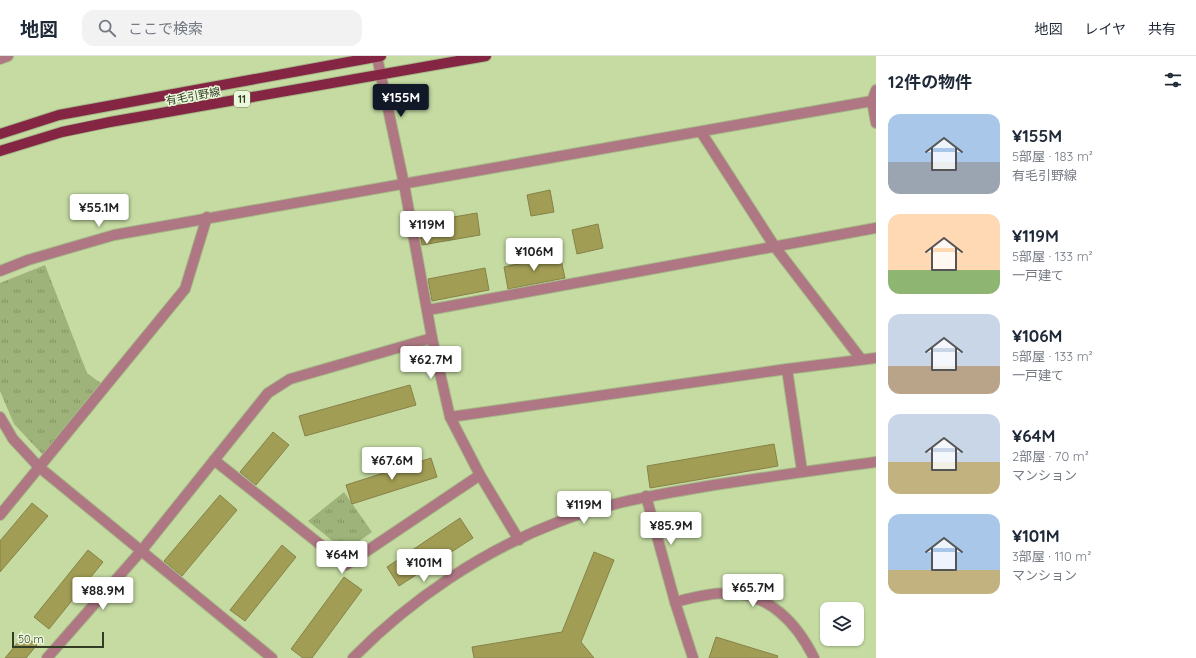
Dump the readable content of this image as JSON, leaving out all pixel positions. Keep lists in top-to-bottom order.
{
  "streets": {
    "main road": ["有毛引野線", "11"]
  },
  "scale_bar": "50 m",
  "page": {
    "header": "地図",
    "search": "ここで検索",
    "nav": ["地図", "レイヤ", "共有"],
    "heading": "12件の物件",
    "price": [
      "¥155M",
      "¥55.1M",
      "¥119M",
      "¥106M",
      "¥62.7M",
      "¥67.6M",
      "¥119M",
      "¥85.9M",
      "¥64M",
      "¥101M",
      "¥65.7M",
      "¥88.9M"
    ],
    "list": [
      {
        "name": "¥155M",
        "note": "5部屋 · 183 m² · 有毛引野線"
      },
      {
        "name": "¥119M",
        "note": "5部屋 · 133 m² · 一戸建て"
      },
      {
        "name": "¥106M",
        "note": "5部屋 · 133 m² · 一戸建て"
      },
      {
        "name": "¥64M",
        "note": "2部屋 · 70 m² · マンション"
      },
      {
        "name": "¥101M",
        "note": "3部屋 · 110 m² · マンション"
      }
    ],
    "scale": "50 m"
  }
}
